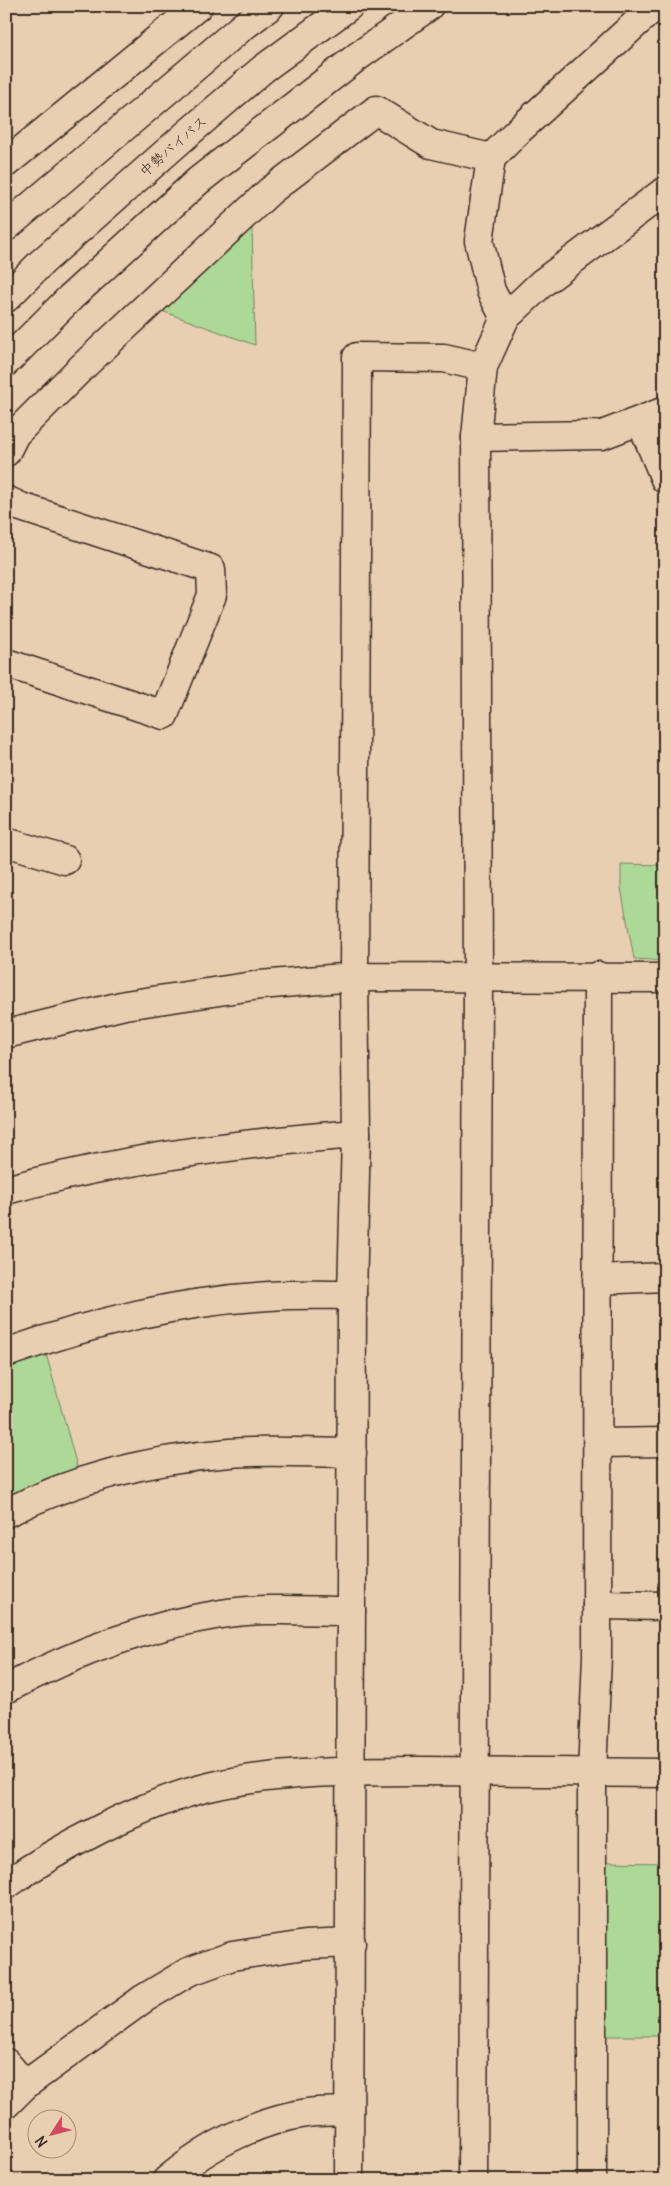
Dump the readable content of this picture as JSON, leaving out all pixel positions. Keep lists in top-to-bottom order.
{
  "streets": {
    "main road": ["中勢バイパス"]
  },
  "north": "bottom left"
}
